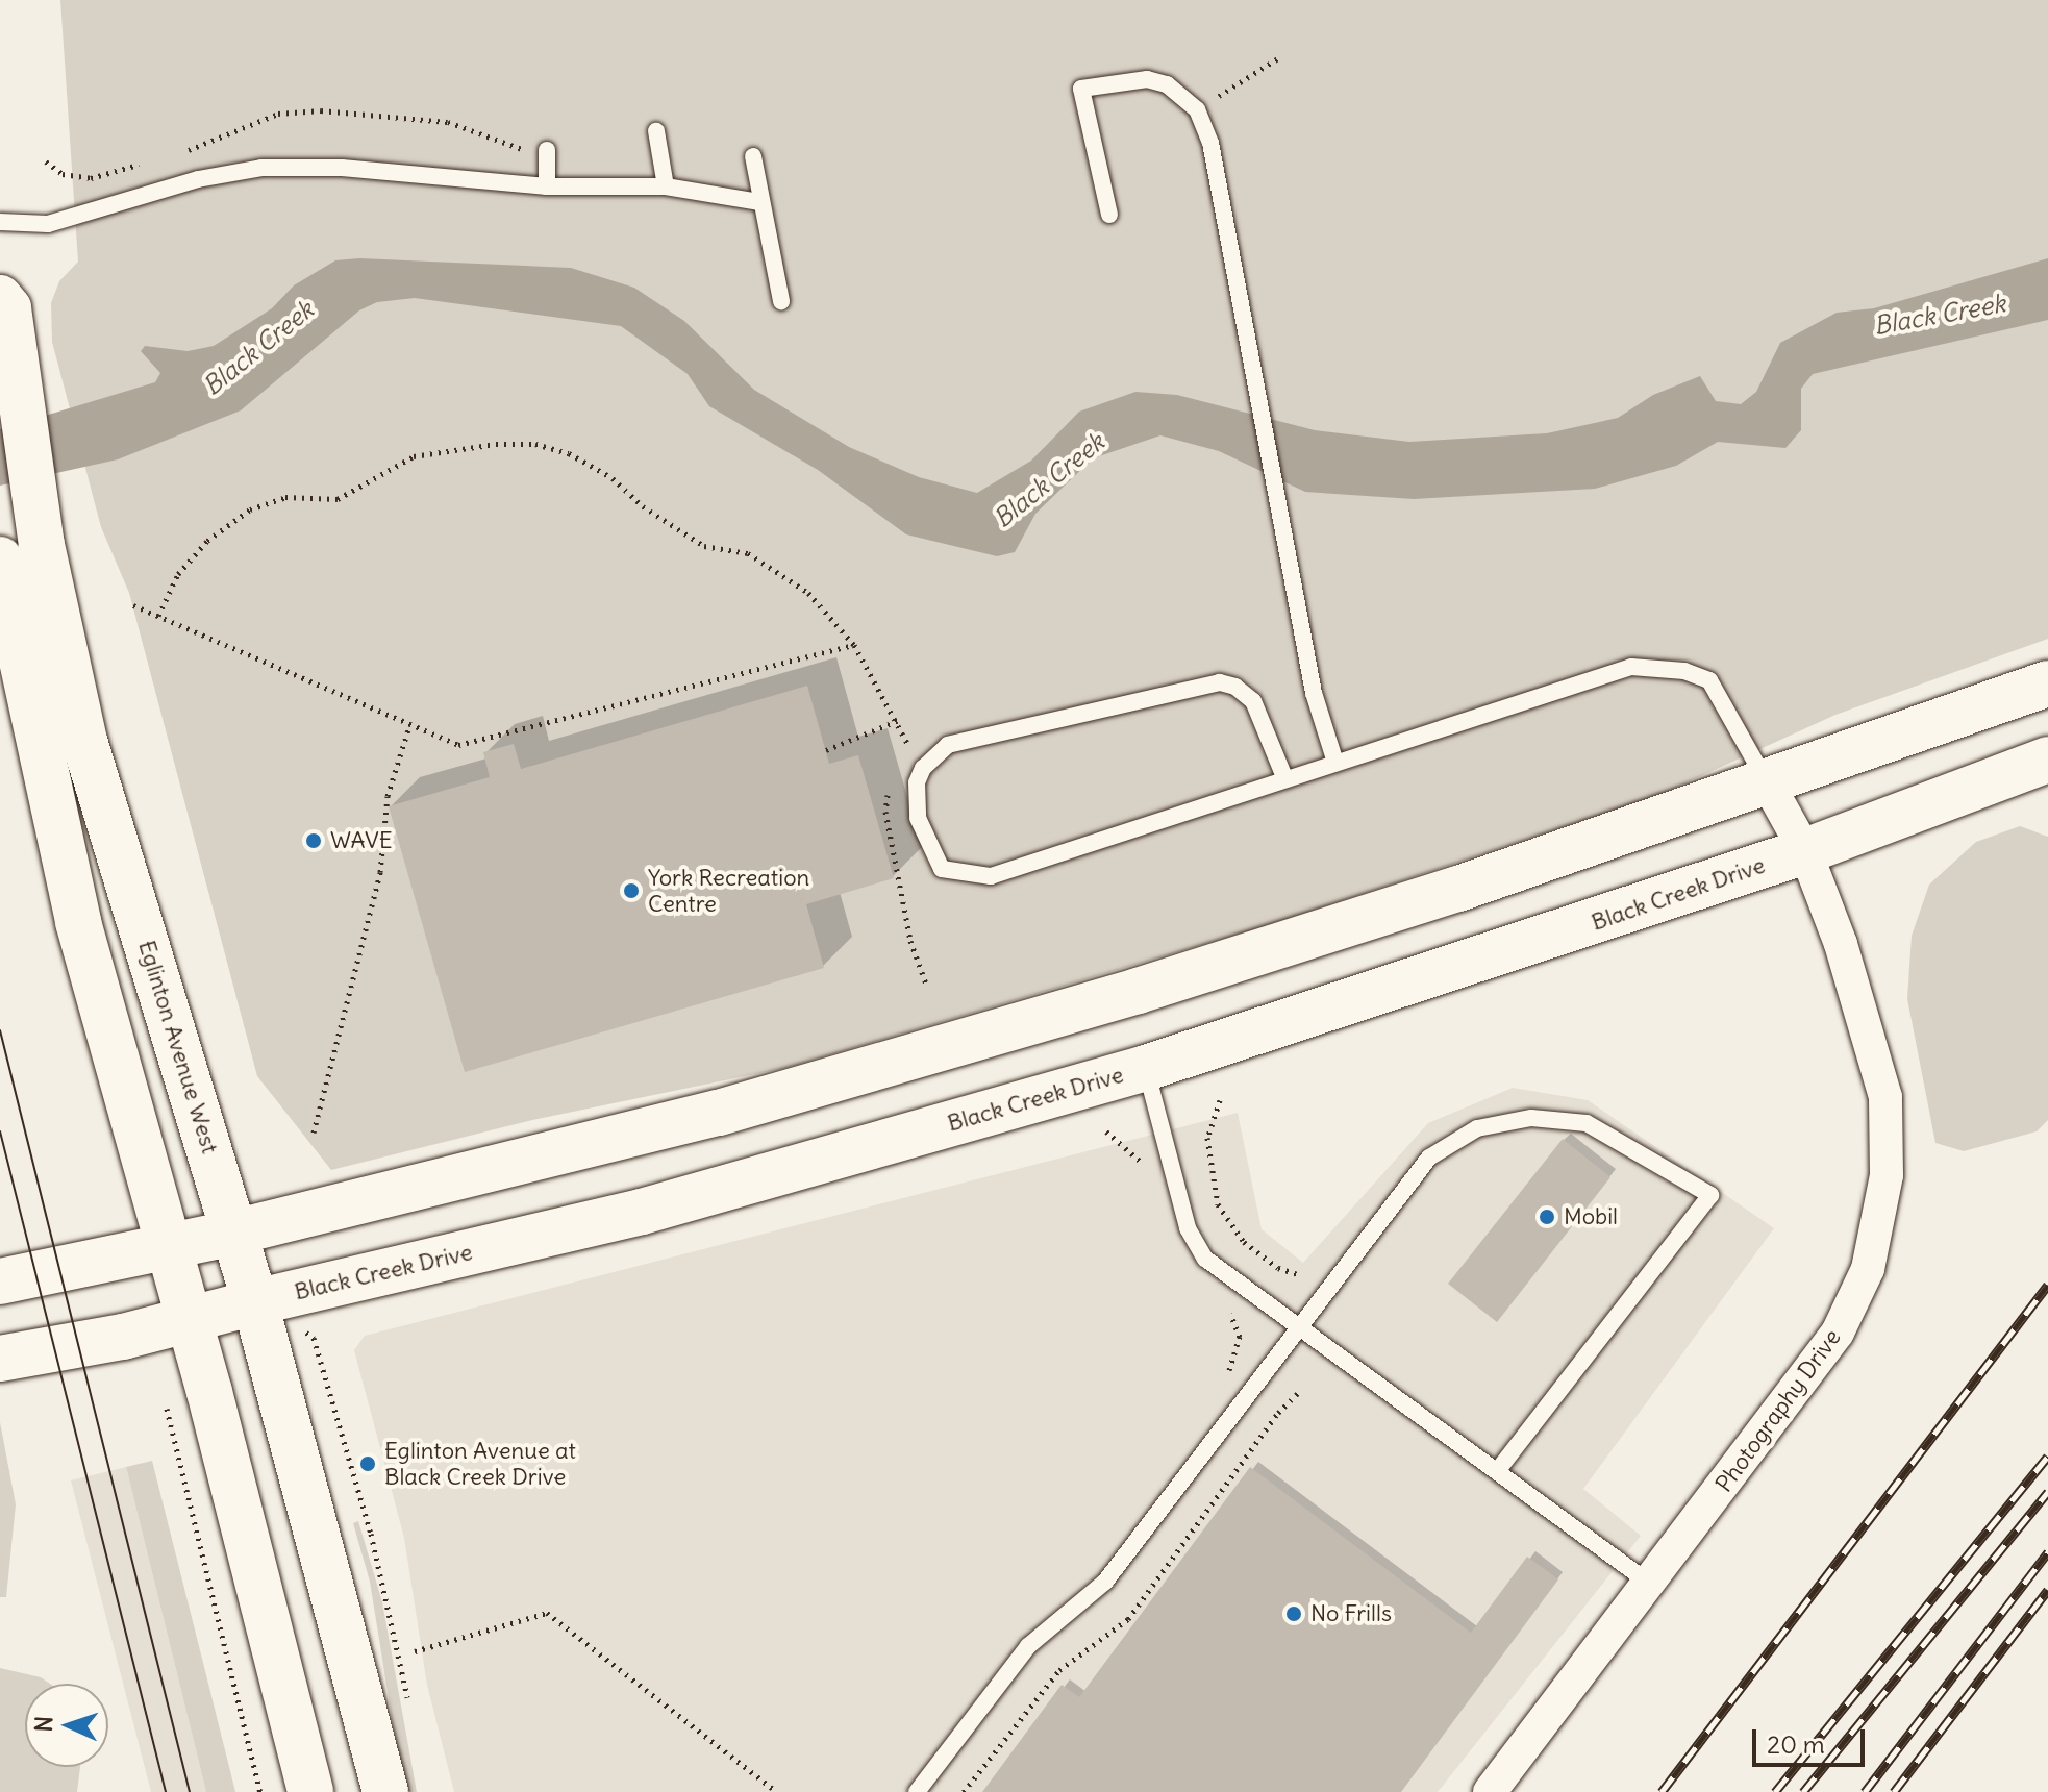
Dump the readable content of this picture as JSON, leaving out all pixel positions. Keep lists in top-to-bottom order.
{
  "streets": {
    "main road": ["Black Creek Drive", "Eglinton Avenue West"],
    "street": ["Photography Drive"]
  },
  "crossings": [
    ["Black Creek Drive", "Eglinton Avenue West"],
    ["Black Creek Drive", "Photography Drive"]
  ],
  "water": ["Black Creek"],
  "places": [
    "WAVE",
    "York Recreation Centre",
    "Mobil",
    "Eglinton Avenue at Black Creek Drive",
    "No Frills"
  ],
  "scale_bar": "20 m",
  "north": "left"
}
